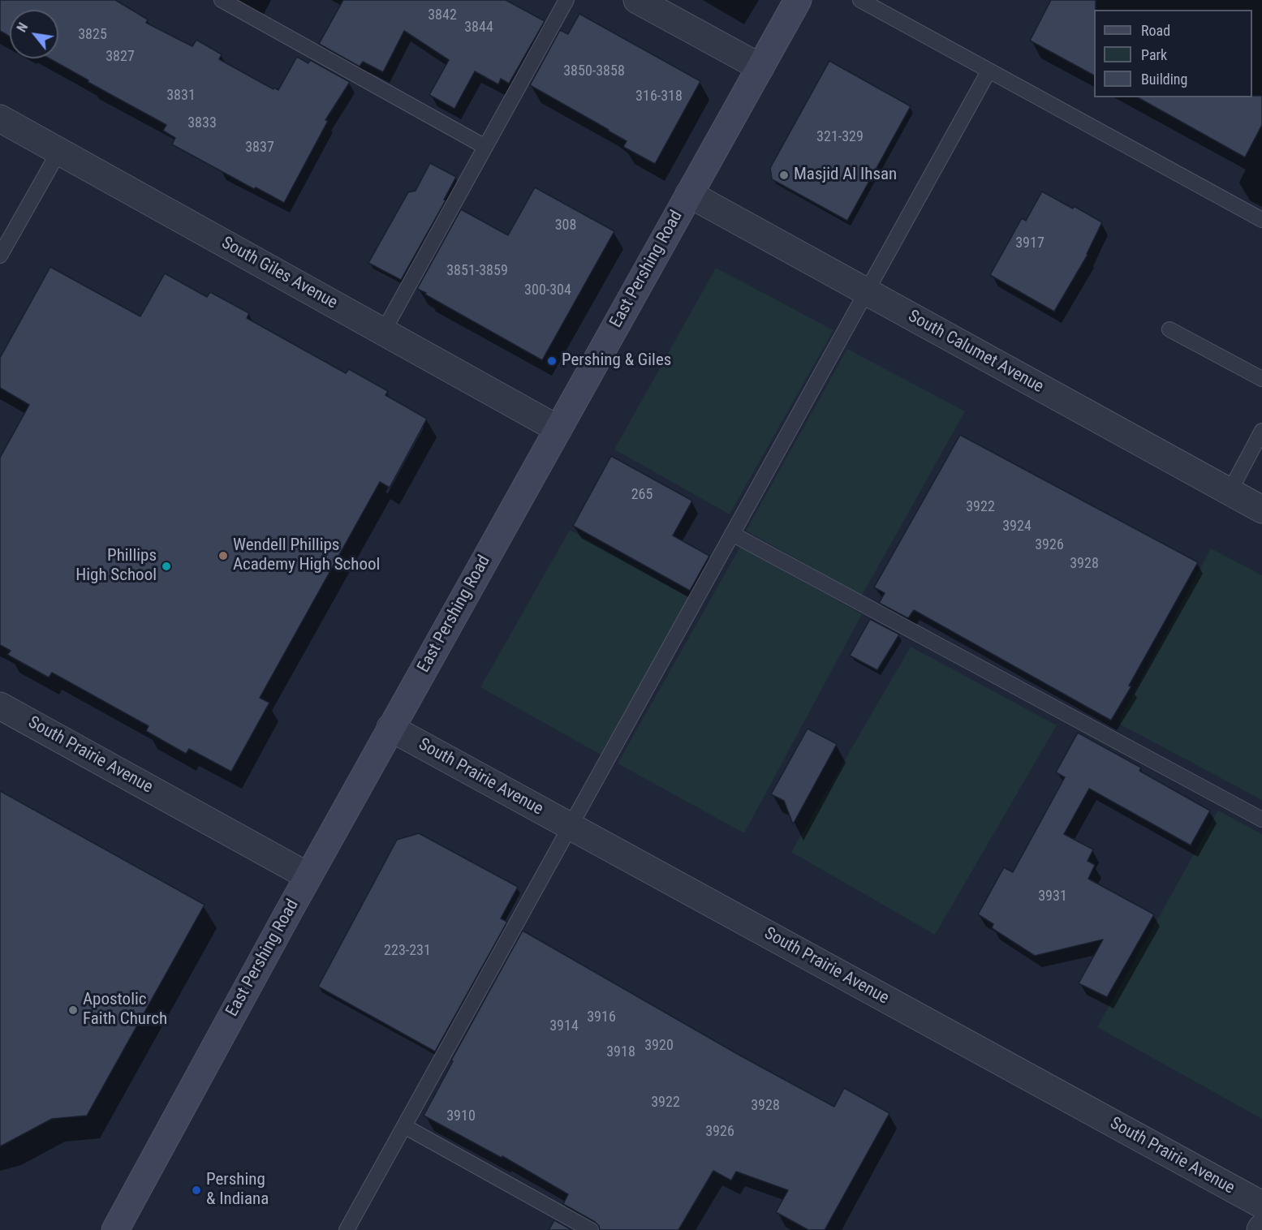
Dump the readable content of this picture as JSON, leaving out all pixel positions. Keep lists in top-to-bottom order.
{
  "streets": {
    "main road": ["East Pershing Road"],
    "street": ["South Giles Avenue", "South Calumet Avenue", "South Prairie Avenue"]
  },
  "crossings": [
    ["East Pershing Road", "South Giles Avenue"],
    ["East Pershing Road", "South Calumet Avenue"],
    ["East Pershing Road", "South Prairie Avenue"]
  ],
  "places": [
    "Masjid Al Ihsan",
    "Pershing & Giles",
    "Wendell Phillips Academy High School",
    "Phillips High School",
    "Apostolic Faith Church",
    "Pershing & Indiana"
  ],
  "house_numbers": [
    "3842",
    "3844",
    "3825",
    "3827",
    "3850-3858",
    "3831",
    "316-318",
    "3833",
    "321-329",
    "3837",
    "308",
    "3917",
    "3851-3859",
    "300-304",
    "265",
    "3922",
    "3924",
    "3926",
    "3928",
    "3931",
    "223-231",
    "3916",
    "3914",
    "3920",
    "3918",
    "3922",
    "3928",
    "3910",
    "3926"
  ],
  "legend": ["Road", "Park", "Building"],
  "north": "top left"
}
